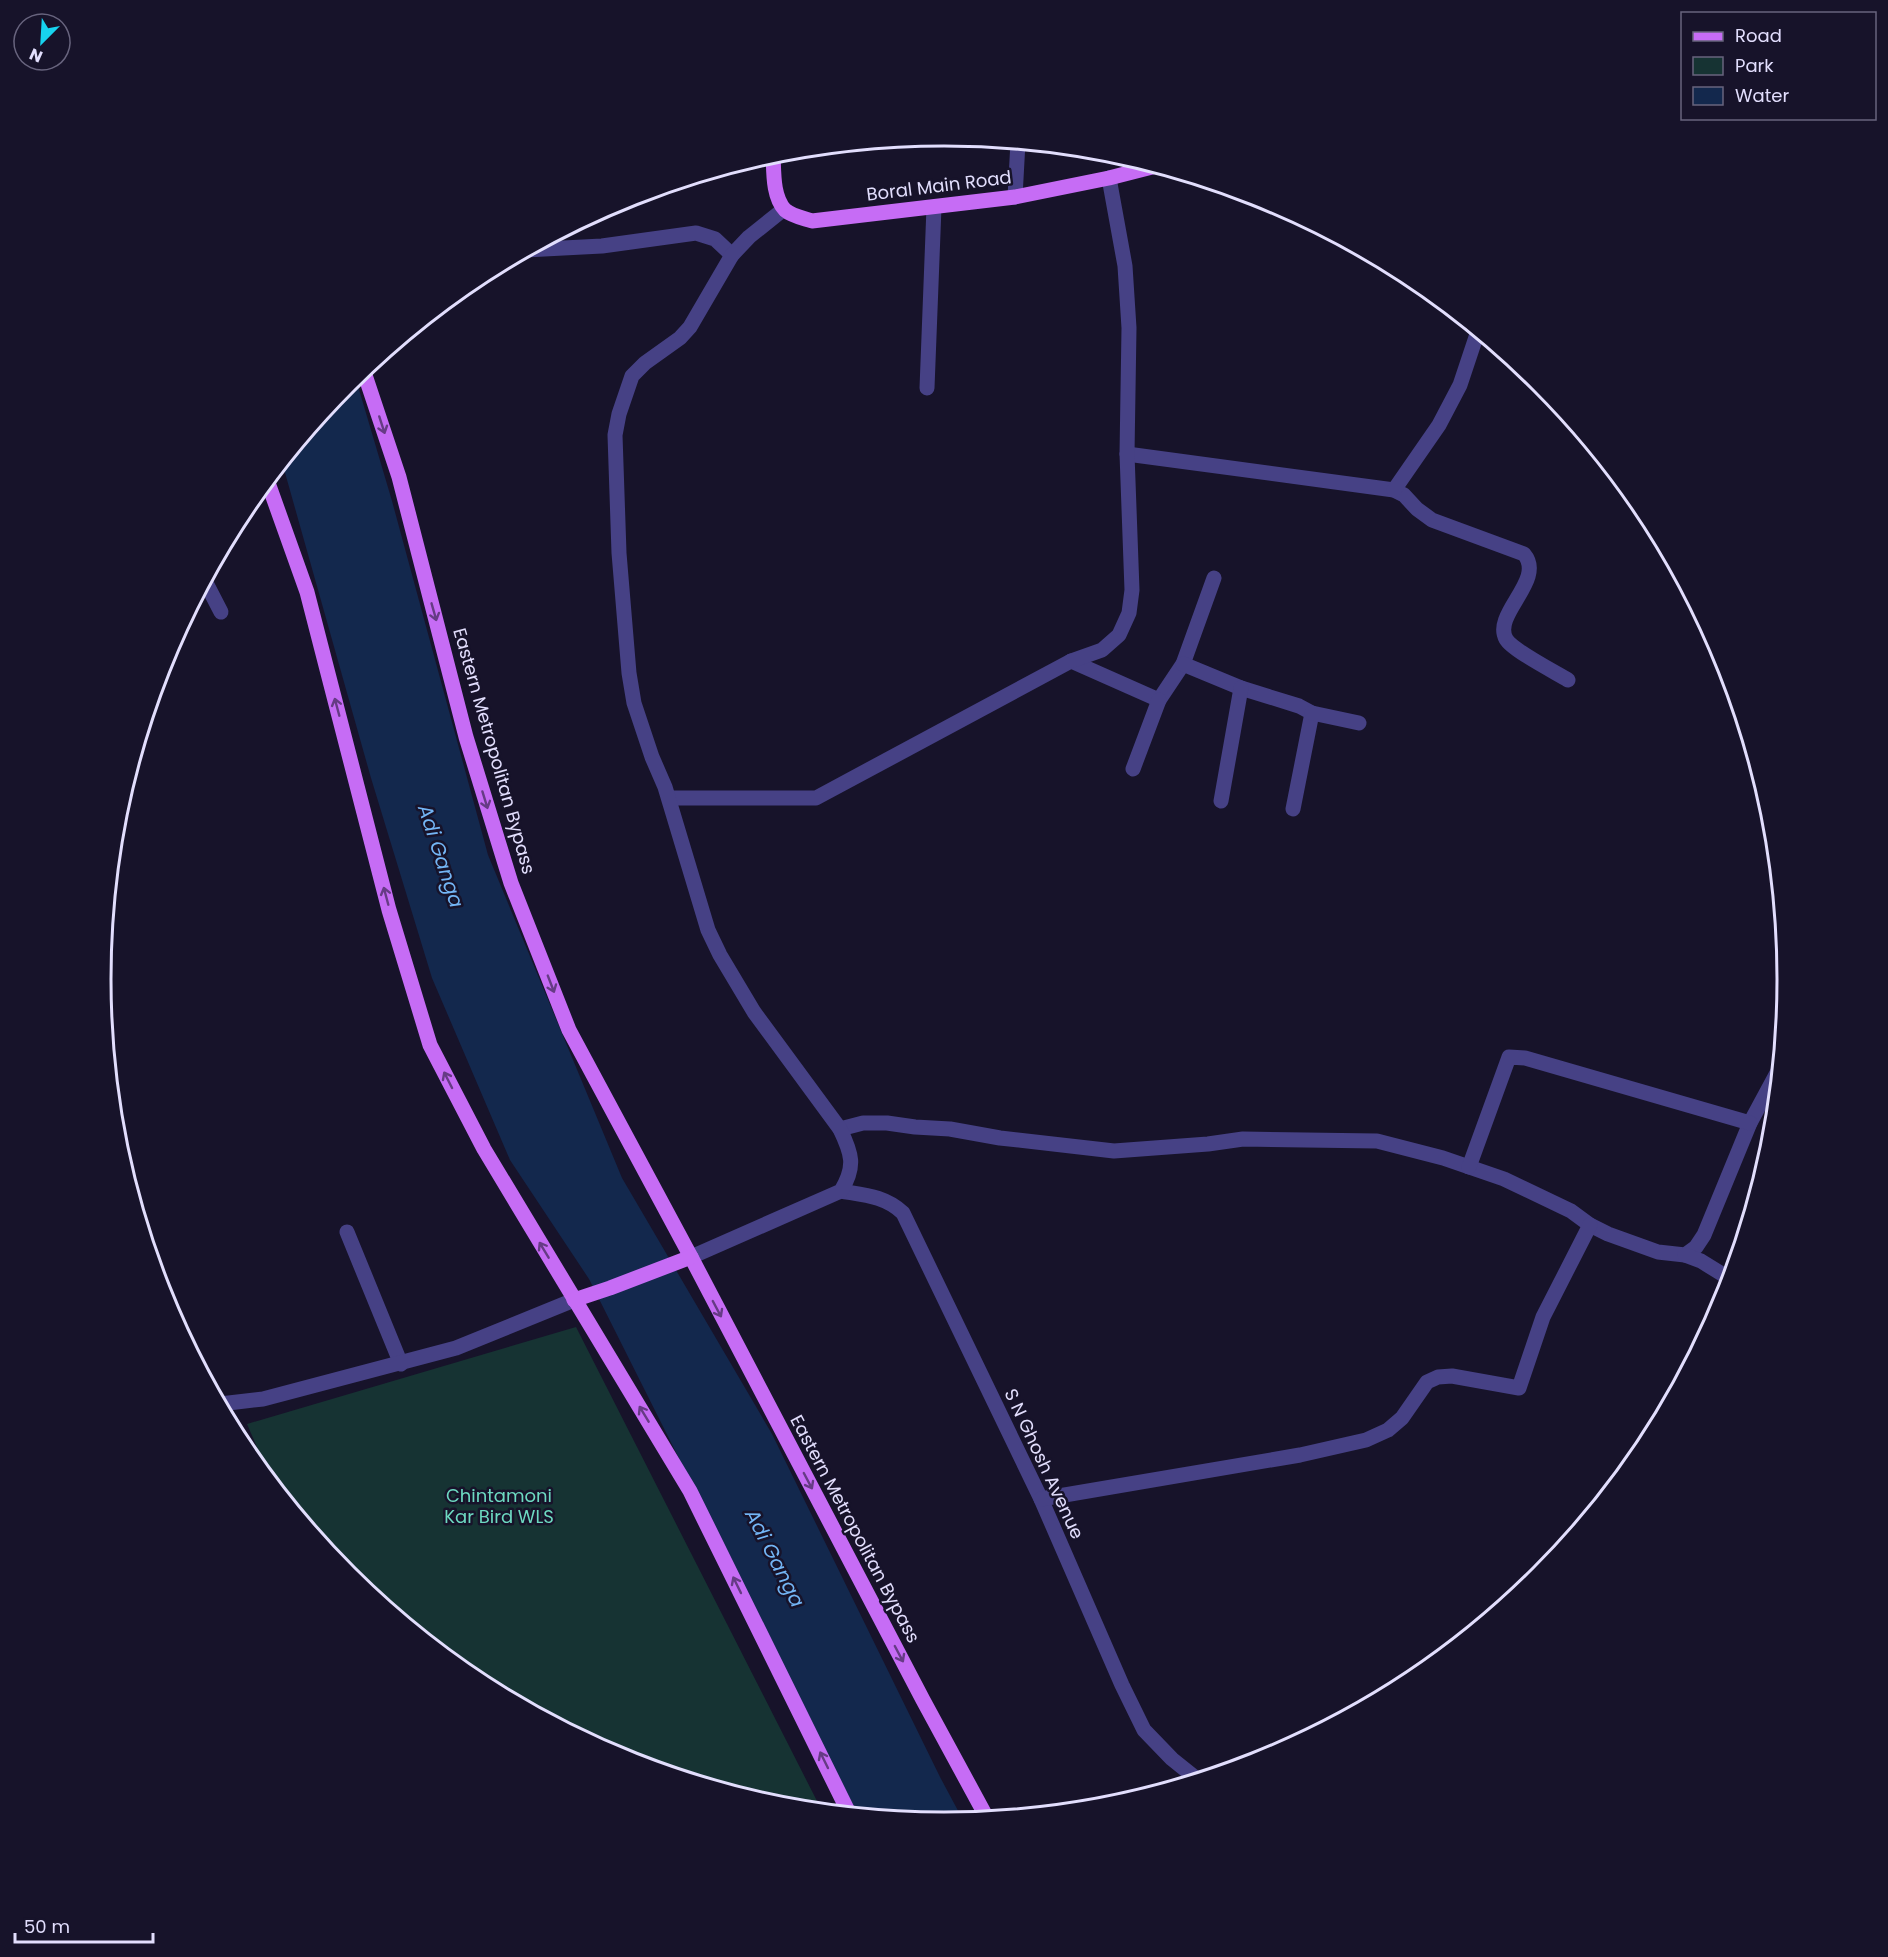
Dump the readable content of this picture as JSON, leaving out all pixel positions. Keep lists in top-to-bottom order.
{
  "streets": {
    "main road": ["Boral Main Road", "Eastern Metropolitan Bypass"],
    "street": ["S N Ghosh Avenue"]
  },
  "water": ["Adi Ganga"],
  "parks": ["Chintamoni Kar Bird WLS"],
  "legend": ["Road", "Park", "Water"],
  "scale_bar": "50 m",
  "north": "bottom left"
}
